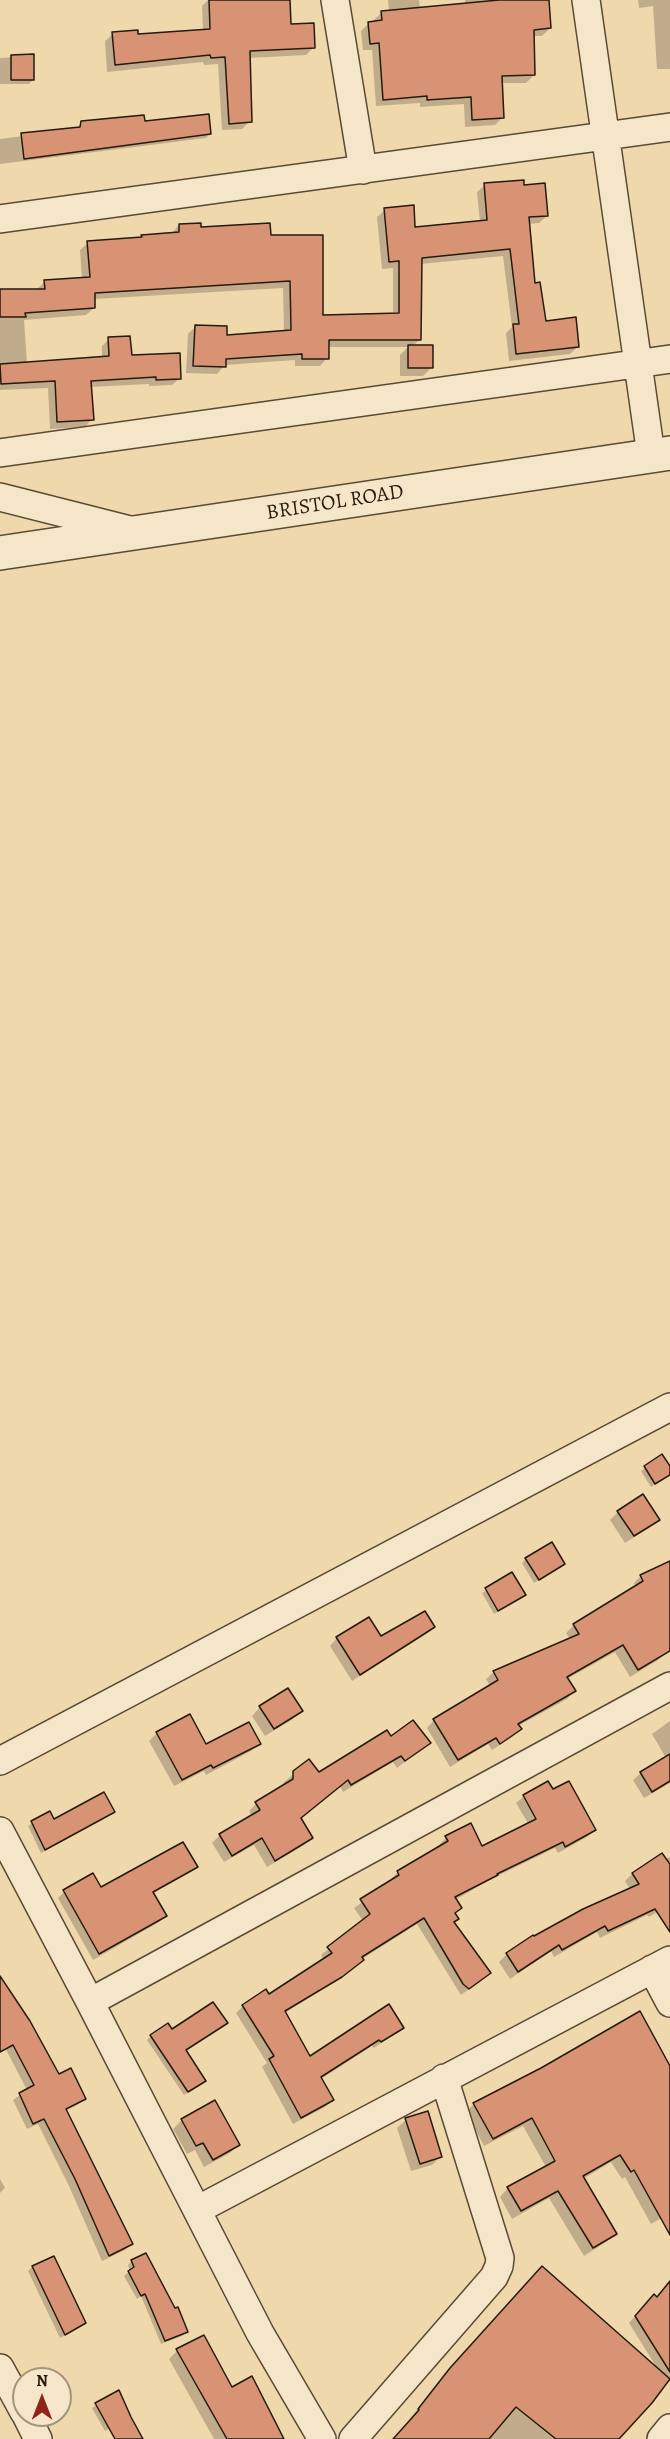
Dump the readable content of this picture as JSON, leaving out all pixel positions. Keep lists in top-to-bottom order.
{
  "streets": {
    "street": ["BRISTOL ROAD"]
  },
  "north": "top"
}
